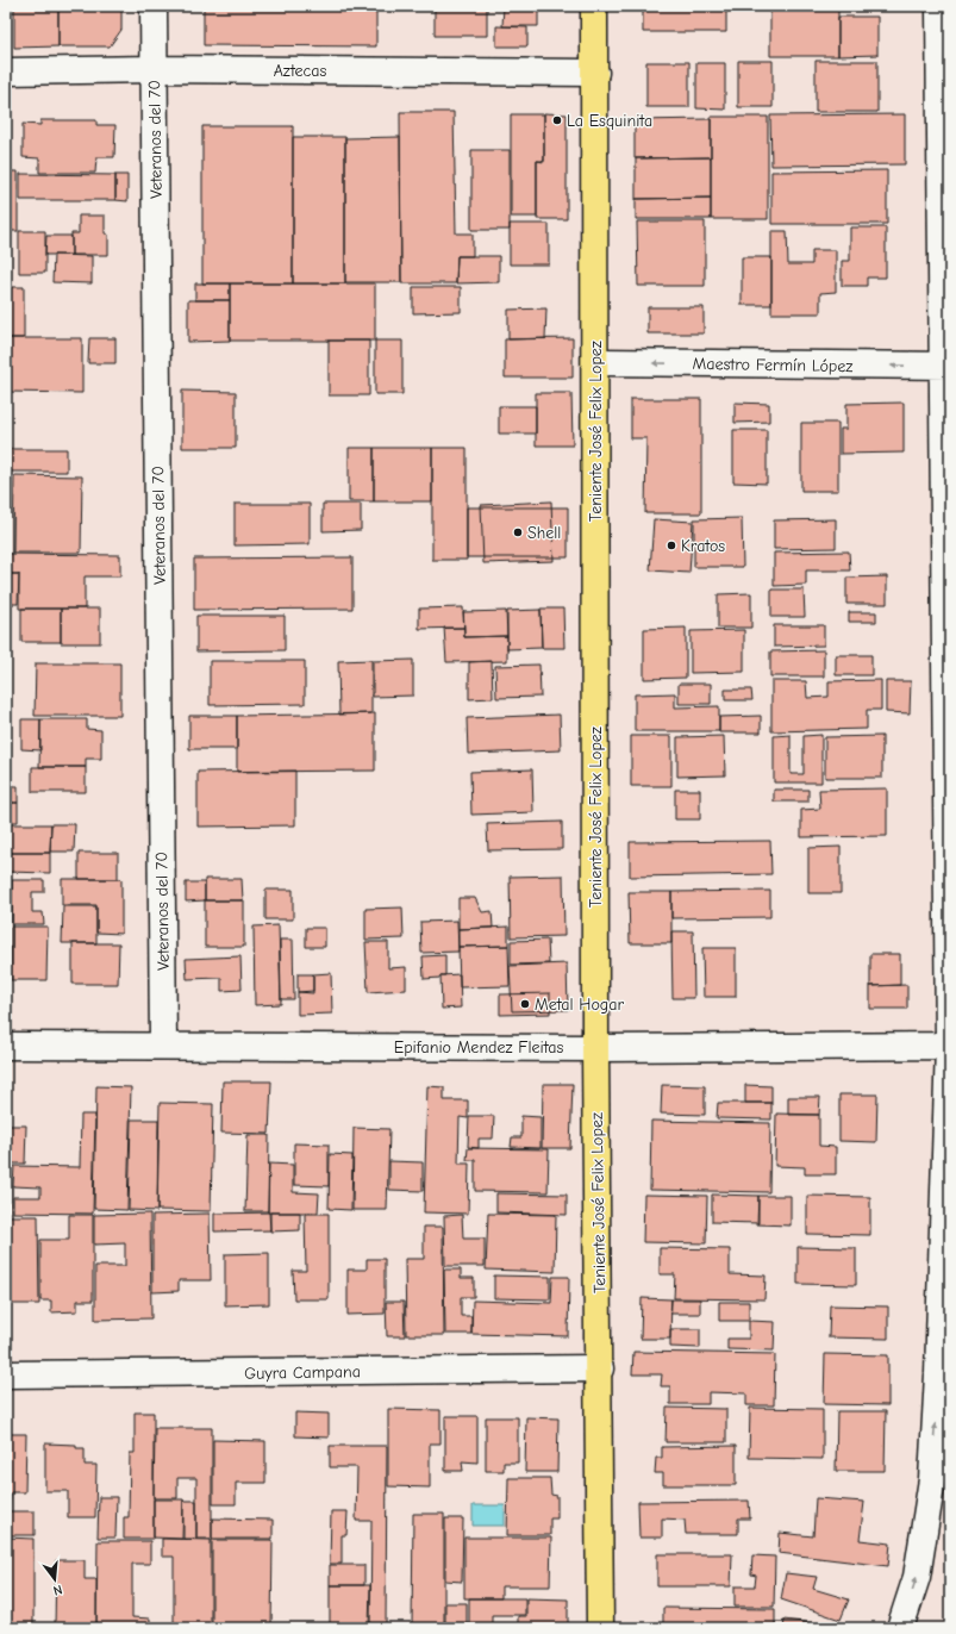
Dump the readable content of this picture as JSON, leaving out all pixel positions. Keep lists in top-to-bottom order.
{
  "streets": {
    "main road": ["Teniente José Felix Lopez"],
    "street": [
      "Aztecas",
      "Veteranos del 70",
      "Maestro Fermín López",
      "Epifanio Mendez Fleitas",
      "Guyra Campana"
    ]
  },
  "crossings": [
    ["Aztecas", "Veteranos del 70"],
    ["Aztecas", "Teniente José Felix Lopez"],
    ["Veteranos del 70", "Epifanio Mendez Fleitas"],
    ["Maestro Fermín López", "Teniente José Felix Lopez"],
    ["Teniente José Felix Lopez", "Epifanio Mendez Fleitas"],
    ["Teniente José Felix Lopez", "Guyra Campana"]
  ],
  "one_way": ["Maestro Fermín López"],
  "places": [
    "La Esquinita",
    "Shell",
    "Kratos",
    "Metal Hogar"
  ],
  "north": "bottom"
}
